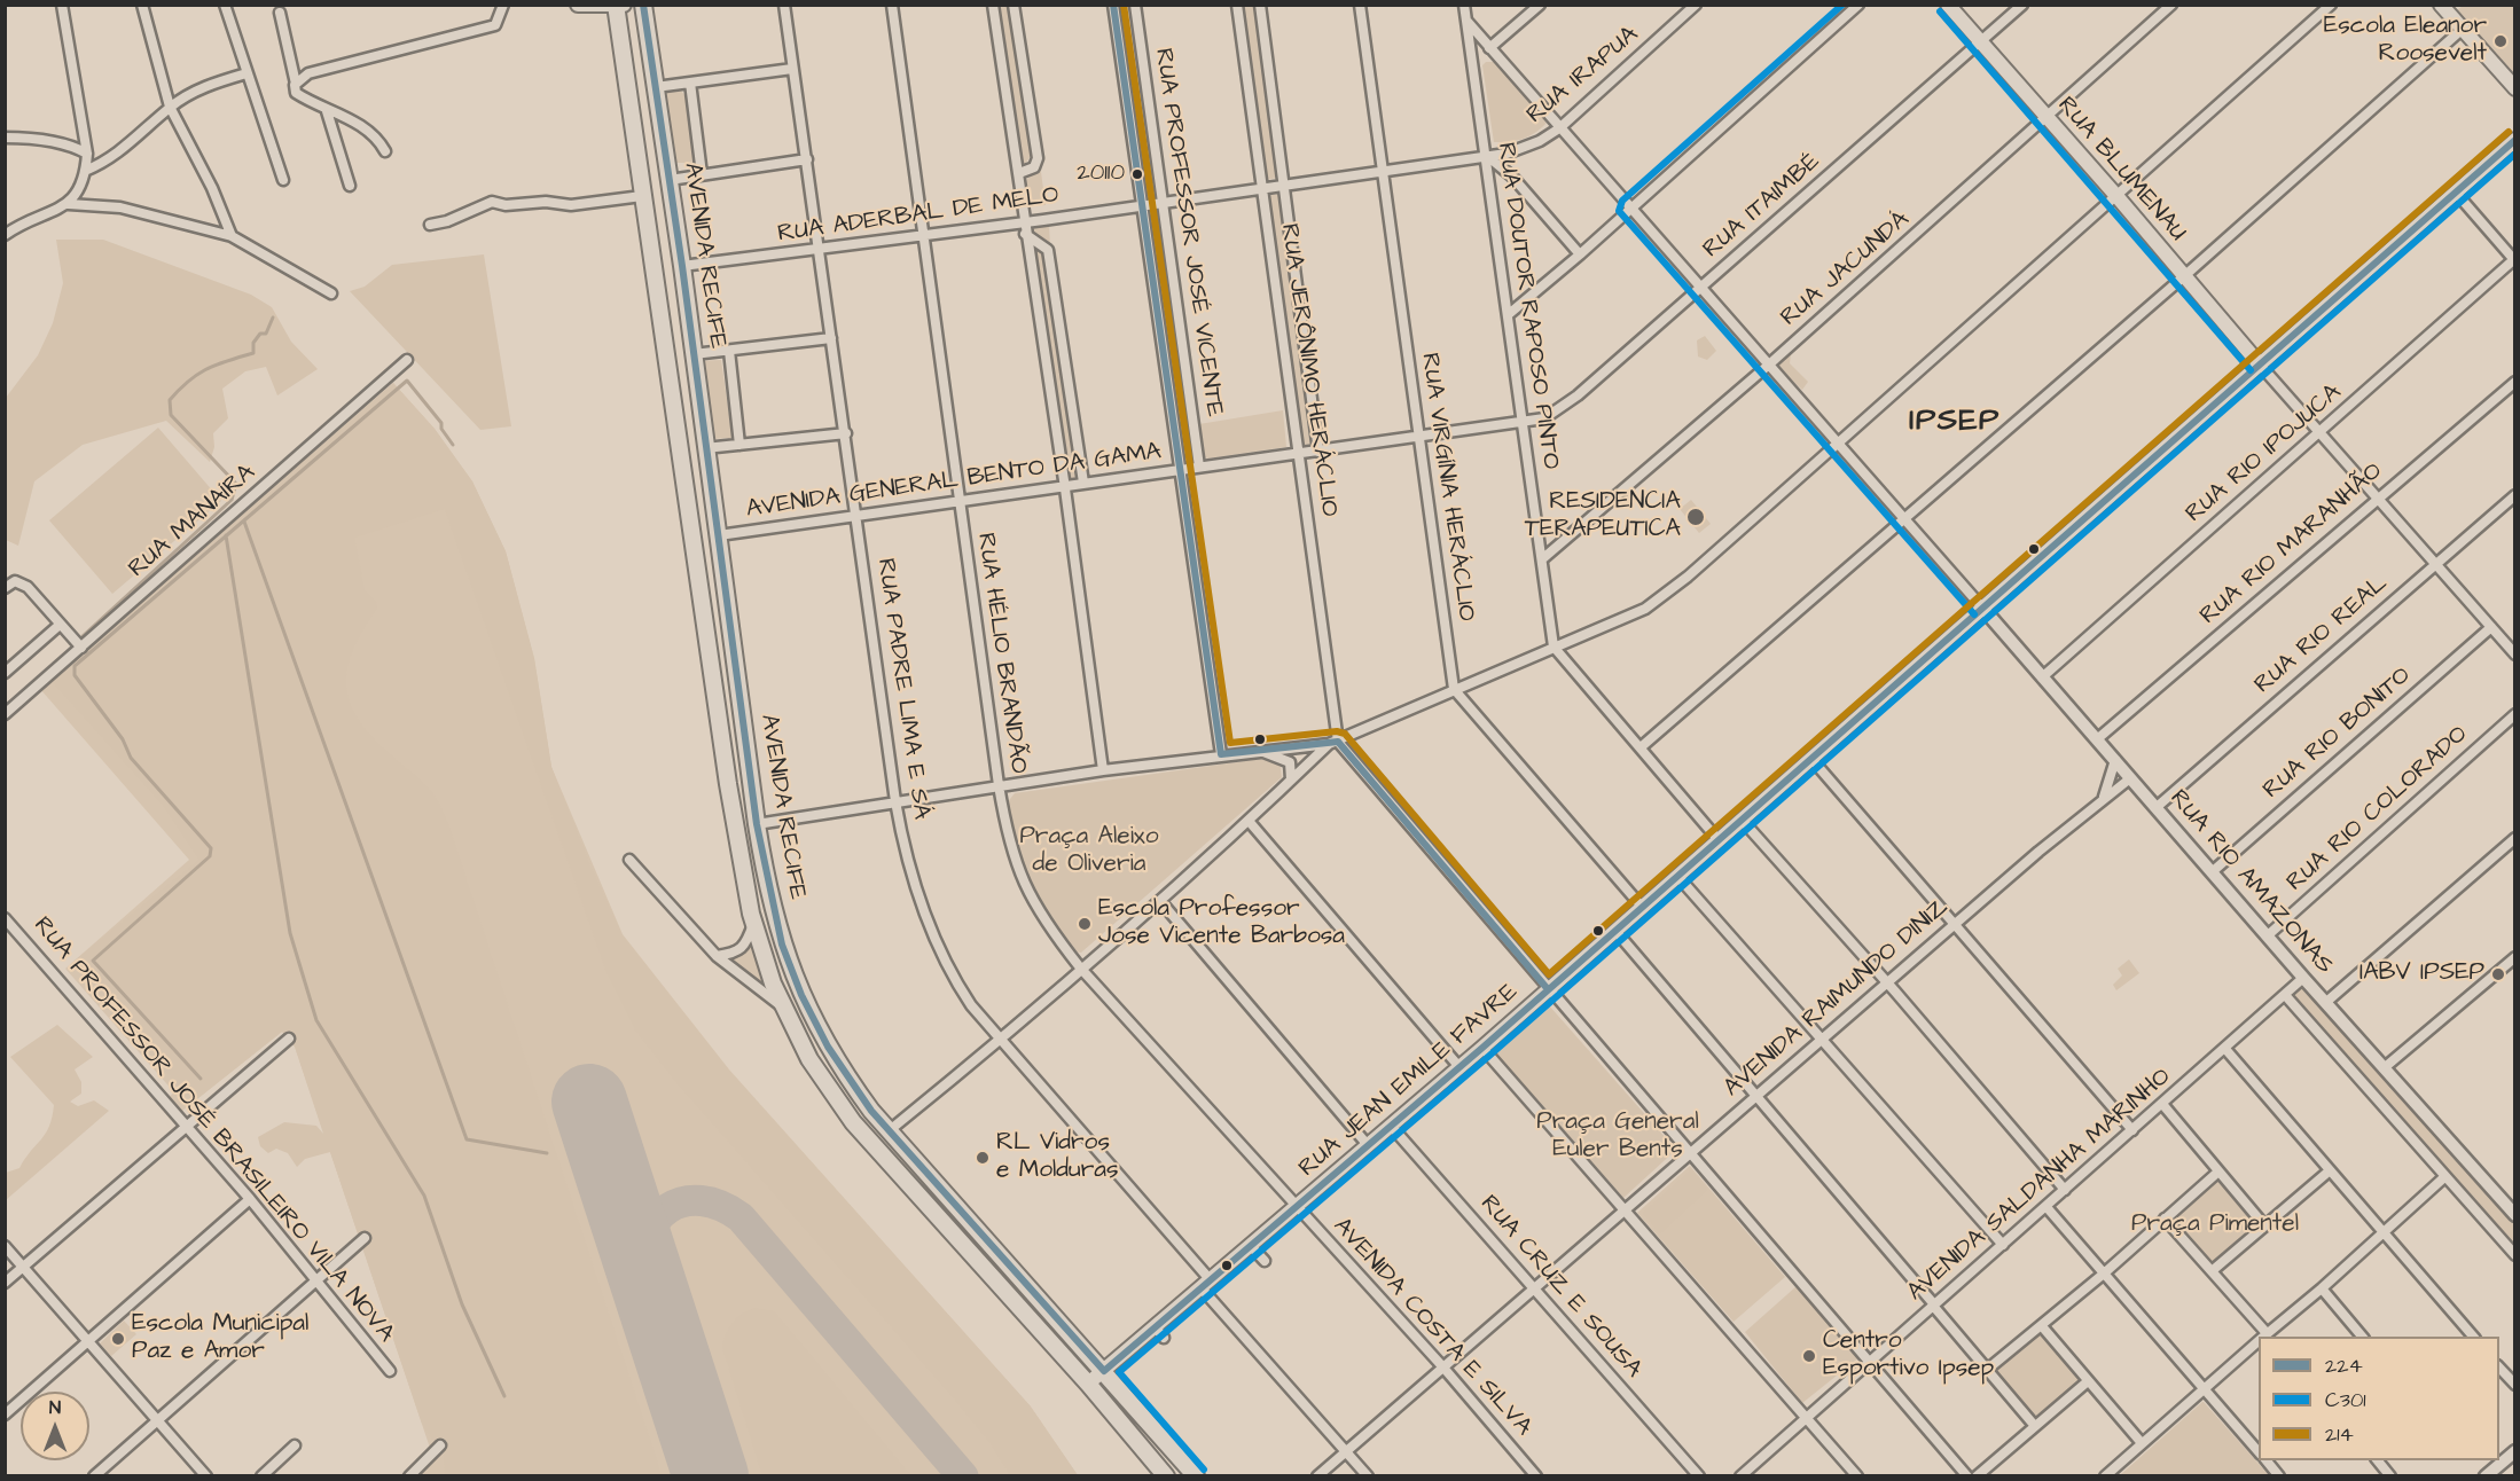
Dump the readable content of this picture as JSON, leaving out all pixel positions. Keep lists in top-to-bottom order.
{
  "streets": {
    "main road": ["RUA BLUMENAU", "AVENIDA RECIFE", "RUA JEAN EMILE FAVRE"],
    "street": [
      "RUA IRAPUA",
      "RUA ITAIMBÉ",
      "RUA ADERBAL DE MELO",
      "RUA PROFESSOR JOSÉ VICENTE",
      "RUA JACUNDÁ",
      "RUA DOUTOR RAPOSO PINTO",
      "RUA JERÔNIMO HERÁCLIO",
      "RUA RIO IPOJUCA",
      "AVENIDA GENERAL BENTO DA GAMA",
      "RUA VIRGÍNIA HERÁCLIO",
      "RUA MANAÍRA",
      "RUA RIO MARANHÃO",
      "RUA RIO REAL",
      "RUA HÉLIO BRANDÃO",
      "RUA PADRE LIMA E SÁ",
      "RUA RIO BONITO",
      "RUA RIO COLORADO",
      "RUA RIO AMAZONAS",
      "AVENIDA RAIMUNDO DINIZ",
      "RUA PROFESSOR JOSÉ BRASILEIRO VILA NOVA",
      "AVENIDA SALDANHA MARINHO",
      "RUA CRUZ E SOUSA",
      "AVENIDA COSTA E SILVA"
    ]
  },
  "crossings": [
    ["RUA IRAPUA", "RUA ADERBAL DE MELO"],
    ["RUA IRAPUA", "RUA DOUTOR RAPOSO PINTO"],
    ["RUA BLUMENAU", "RUA ITAIMBÉ"],
    ["RUA BLUMENAU", "RUA JACUNDÁ"],
    ["RUA BLUMENAU", "RUA JEAN EMILE FAVRE"],
    ["RUA ITAIMBÉ", "RUA DOUTOR RAPOSO PINTO"],
    ["RUA ITAIMBÉ", "AVENIDA GENERAL BENTO DA GAMA"],
    ["RUA ADERBAL DE MELO", "RUA PROFESSOR JOSÉ VICENTE"],
    ["RUA ADERBAL DE MELO", "AVENIDA RECIFE"],
    ["RUA ADERBAL DE MELO", "RUA DOUTOR RAPOSO PINTO"],
    ["RUA ADERBAL DE MELO", "RUA JERÔNIMO HERÁCLIO"],
    ["RUA ADERBAL DE MELO", "RUA VIRGÍNIA HERÁCLIO"],
    ["RUA ADERBAL DE MELO", "RUA HÉLIO BRANDÃO"],
    ["RUA ADERBAL DE MELO", "RUA PADRE LIMA E SÁ"],
    ["RUA PROFESSOR JOSÉ VICENTE", "AVENIDA GENERAL BENTO DA GAMA"],
    ["AVENIDA RECIFE", "AVENIDA GENERAL BENTO DA GAMA"],
    ["AVENIDA RECIFE", "RUA JEAN EMILE FAVRE"],
    ["RUA JACUNDÁ", "RUA DOUTOR RAPOSO PINTO"],
    ["RUA DOUTOR RAPOSO PINTO", "AVENIDA GENERAL BENTO DA GAMA"],
    ["RUA JERÔNIMO HERÁCLIO", "AVENIDA GENERAL BENTO DA GAMA"],
    ["RUA RIO IPOJUCA", "RUA RIO AMAZONAS"],
    ["AVENIDA GENERAL BENTO DA GAMA", "RUA VIRGÍNIA HERÁCLIO"],
    ["AVENIDA GENERAL BENTO DA GAMA", "RUA HÉLIO BRANDÃO"],
    ["AVENIDA GENERAL BENTO DA GAMA", "RUA PADRE LIMA E SÁ"],
    ["RUA RIO MARANHÃO", "RUA RIO AMAZONAS"],
    ["RUA RIO REAL", "RUA RIO AMAZONAS"],
    ["RUA HÉLIO BRANDÃO", "RUA JEAN EMILE FAVRE"],
    ["RUA HÉLIO BRANDÃO", "AVENIDA COSTA E SILVA"],
    ["RUA PADRE LIMA E SÁ", "AVENIDA RAIMUNDO DINIZ"],
    ["RUA PADRE LIMA E SÁ", "RUA JEAN EMILE FAVRE"],
    ["RUA RIO BONITO", "RUA RIO AMAZONAS"],
    ["RUA RIO COLORADO", "RUA RIO AMAZONAS"],
    ["RUA RIO AMAZONAS", "AVENIDA RAIMUNDO DINIZ"],
    ["RUA RIO AMAZONAS", "RUA JEAN EMILE FAVRE"],
    ["RUA RIO AMAZONAS", "AVENIDA SALDANHA MARINHO"],
    ["AVENIDA RAIMUNDO DINIZ", "RUA CRUZ E SOUSA"],
    ["AVENIDA RAIMUNDO DINIZ", "AVENIDA COSTA E SILVA"],
    ["RUA JEAN EMILE FAVRE", "RUA CRUZ E SOUSA"],
    ["RUA JEAN EMILE FAVRE", "AVENIDA COSTA E SILVA"]
  ],
  "districts": ["IPSEP"],
  "parks": ["Praça Aleixo de Oliveria", "Praça General Euler Bents", "Praça Pimentel"],
  "places": [
    "Escola Eleanor Roosevelt",
    "20110",
    "RESIDENCIA TERAPEUTICA",
    "Escola Professor Jose Vicente Barbosa",
    "IABV IPSEP",
    "RL Vidros e Molduras",
    "Escola Municipal Paz e Amor",
    "Centro Esportivo Ipsep"
  ],
  "lines": ["transit line 224", "transit line C301", "transit line 214"],
  "legend": ["224", "C301", "214"],
  "north": "top"
}
